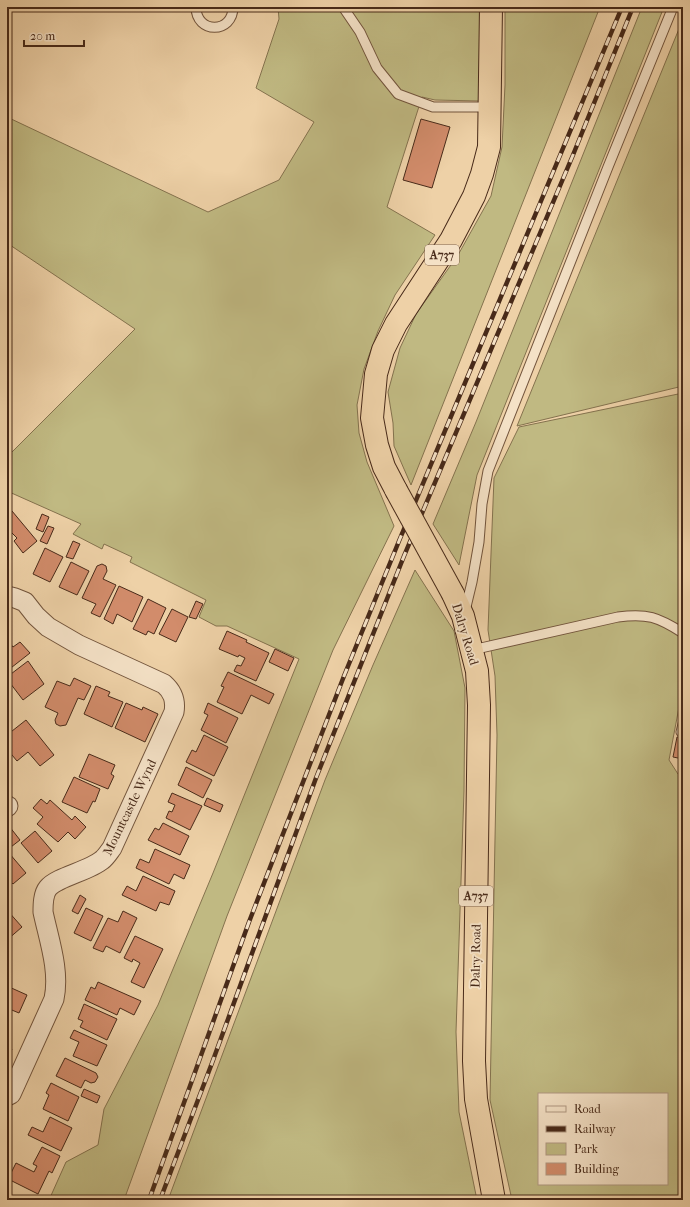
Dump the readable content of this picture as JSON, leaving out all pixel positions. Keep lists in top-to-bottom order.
{
  "streets": {
    "highway": ["A737", "Dalry Road"],
    "street": ["Mountcastle Wynd"]
  },
  "crossings": [
    ["A737", "Dalry Road"]
  ],
  "legend": [
    "Road",
    "Railway",
    "Park",
    "Building"
  ],
  "scale_bar": "20 m"
}
